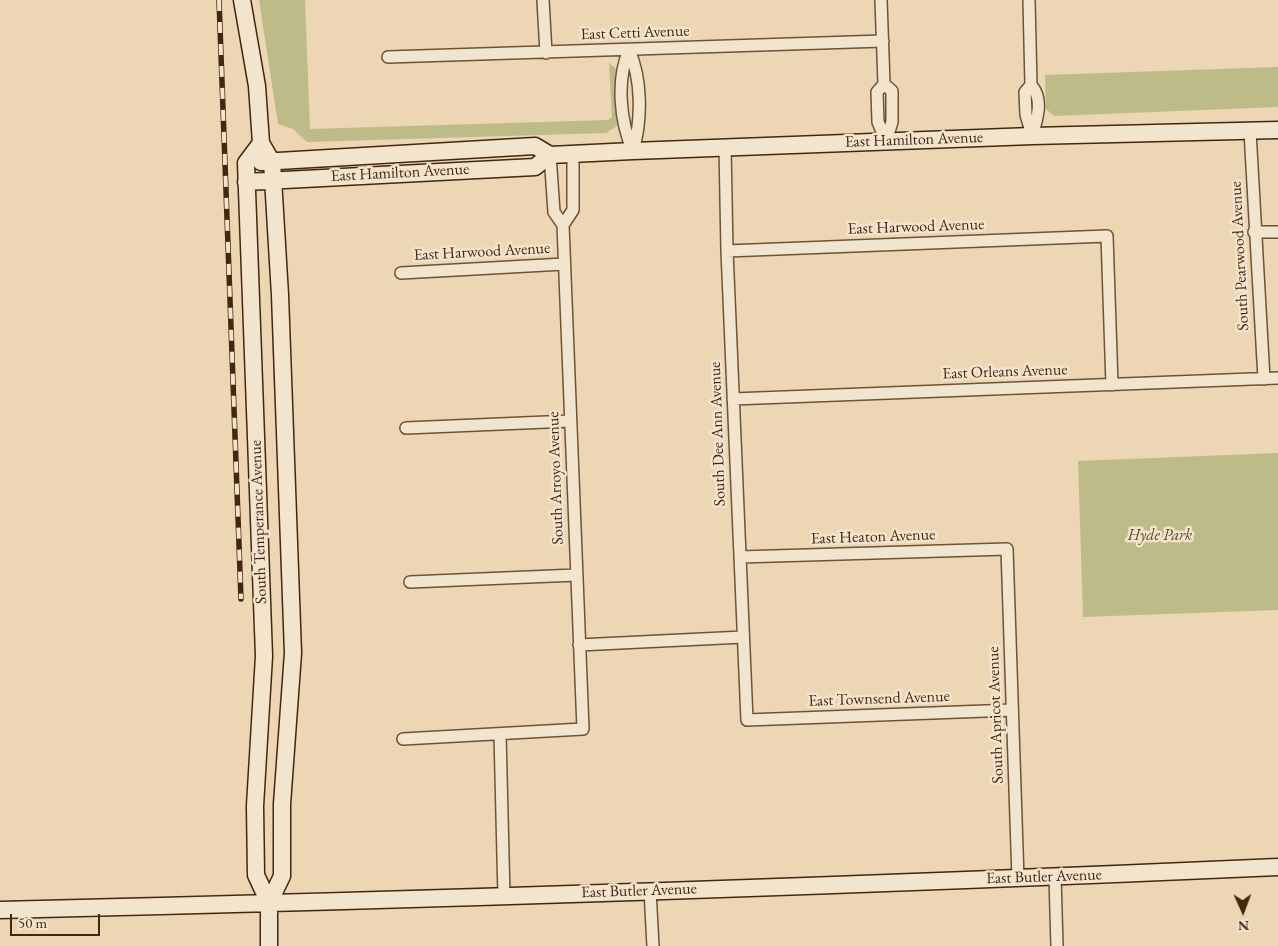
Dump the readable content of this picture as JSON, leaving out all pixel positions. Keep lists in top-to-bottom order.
{
  "streets": {
    "street": [
      "East Cetti Avenue",
      "East Hamilton Avenue",
      "East Harwood Avenue",
      "South Pearwood Avenue",
      "East Orleans Avenue",
      "South Dee Ann Avenue",
      "South Arroyo Avenue",
      "South Temperance Avenue",
      "East Heaton Avenue",
      "East Townsend Avenue",
      "South Apricot Avenue",
      "East Butler Avenue"
    ]
  },
  "crossings": [
    ["East Hamilton Avenue", "South Pearwood Avenue"],
    ["East Hamilton Avenue", "South Dee Ann Avenue"],
    ["East Hamilton Avenue", "South Arroyo Avenue"],
    ["East Hamilton Avenue", "South Temperance Avenue"],
    ["East Harwood Avenue", "East Orleans Avenue"],
    ["East Harwood Avenue", "South Dee Ann Avenue"],
    ["East Harwood Avenue", "South Arroyo Avenue"],
    ["South Pearwood Avenue", "East Orleans Avenue"],
    ["East Orleans Avenue", "South Dee Ann Avenue"],
    ["South Dee Ann Avenue", "East Heaton Avenue"],
    ["South Dee Ann Avenue", "East Townsend Avenue"],
    ["South Temperance Avenue", "East Butler Avenue"],
    ["East Heaton Avenue", "South Apricot Avenue"],
    ["East Townsend Avenue", "South Apricot Avenue"],
    ["South Apricot Avenue", "East Butler Avenue"]
  ],
  "parks": ["Hyde Park"],
  "scale_bar": "50 m",
  "north": "bottom"
}
